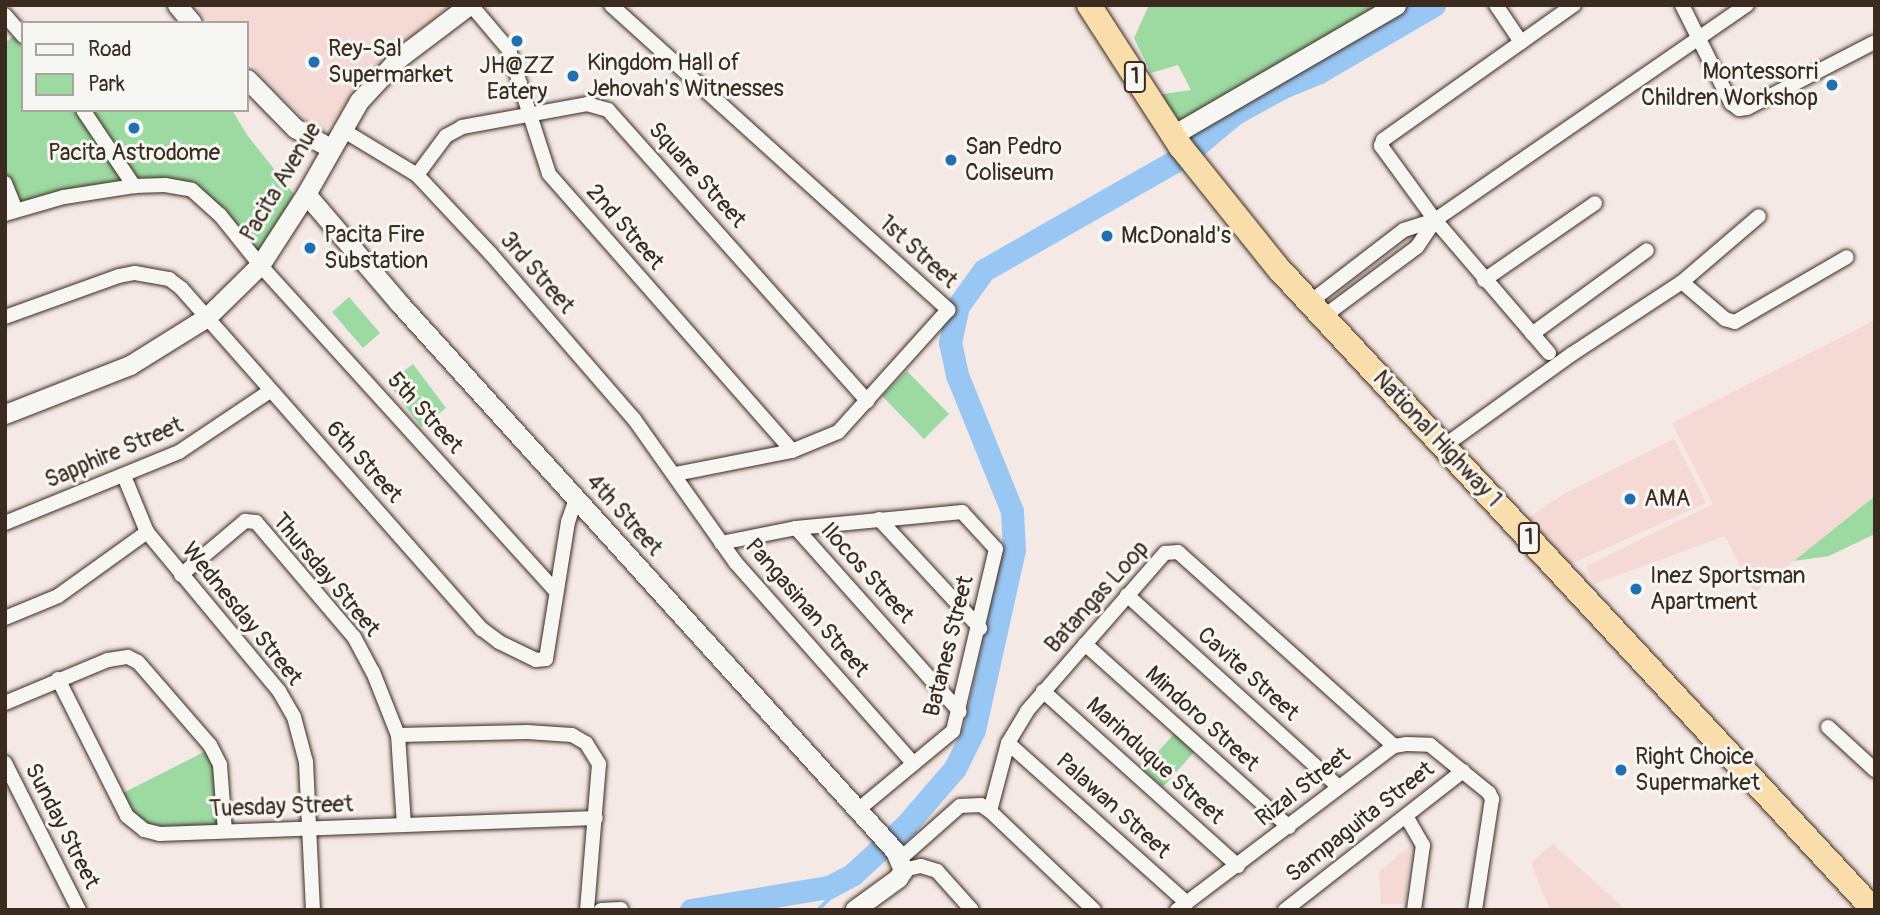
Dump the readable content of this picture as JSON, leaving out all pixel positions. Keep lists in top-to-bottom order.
{
  "streets": {
    "highway": ["1", "National Highway 1"],
    "street": [
      "Square Street",
      "Pacita Avenue",
      "2nd Street",
      "1st Street",
      "3rd Street",
      "5th Street",
      "Sapphire Street",
      "6th Street",
      "4th Street",
      "Ilocos Street",
      "Thursday Street",
      "Batangas Loop",
      "Pangasinan Street",
      "Wednesday Street",
      "Batanes Street",
      "Cavite Street",
      "Mindoro Street",
      "Marinduque Street",
      "Rizal Street",
      "Palawan Street",
      "Tuesday Street",
      "Sampaguita Street",
      "Sunday Street"
    ]
  },
  "crossings": [
    ["Square Street", "2nd Street"],
    ["Square Street", "1st Street"],
    ["Square Street", "3rd Street"],
    ["Pacita Avenue", "2nd Street"],
    ["Pacita Avenue", "3rd Street"],
    ["Pacita Avenue", "5th Street"],
    ["Pacita Avenue", "6th Street"],
    ["Pacita Avenue", "4th Street"],
    ["2nd Street", "1st Street"],
    ["1st Street", "3rd Street"],
    ["1st Street", "Pangasinan Street"],
    ["3rd Street", "Pangasinan Street"],
    ["5th Street", "6th Street"],
    ["Sapphire Street", "6th Street"],
    ["Sapphire Street", "Wednesday Street"],
    ["6th Street", "4th Street"],
    ["4th Street", "Batanes Street"],
    ["Ilocos Street", "Batanes Street"],
    ["Thursday Street", "Wednesday Street"],
    ["Thursday Street", "Tuesday Street"],
    ["Batangas Loop", "Cavite Street"],
    ["Batangas Loop", "Mindoro Street"],
    ["Batangas Loop", "Marinduque Street"],
    ["Batangas Loop", "Rizal Street"],
    ["Batangas Loop", "Palawan Street"],
    ["Pangasinan Street", "Batanes Street"],
    ["Wednesday Street", "Tuesday Street"],
    ["Cavite Street", "Rizal Street"],
    ["Mindoro Street", "Rizal Street"],
    ["Marinduque Street", "Rizal Street"],
    ["Rizal Street", "Palawan Street"]
  ],
  "places": [
    "JH@ZZ Eatery",
    "Rey-Sal Supermarket",
    "Kingdom Hall of Jehovah's Witnesses",
    "Montessorri Children Workshop",
    "Pacita Astrodome",
    "San Pedro Coliseum",
    "McDonald's",
    "Pacita Fire Substation",
    "AMA",
    "Inez Sportsman Apartment",
    "Right Choice Supermarket"
  ],
  "legend": ["Road", "Park"]
}
